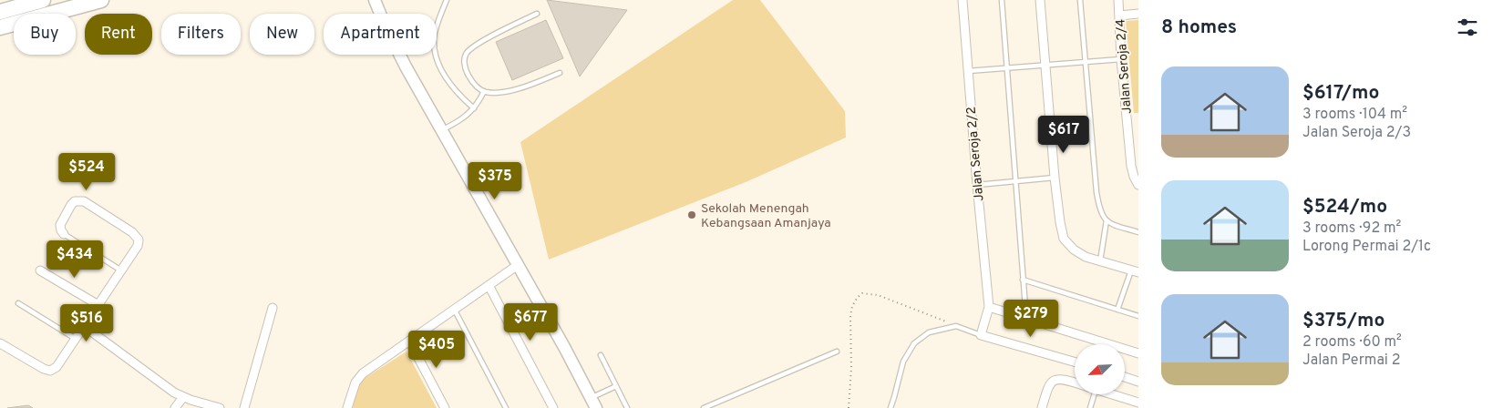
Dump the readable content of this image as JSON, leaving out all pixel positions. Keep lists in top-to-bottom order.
{
  "streets": {
    "street": ["Jalan Seroja 2/4", "Jalan Seroja 2/2"]
  },
  "places": ["Sekolah Menengah Kebangsaan Amanjaya"],
  "north": "bottom left",
  "page": {
    "heading": "8 homes",
    "chip": [
      "Buy",
      "Rent",
      "Filters",
      "New",
      "Apartment"
    ],
    "list": [
      {
        "name": "$617/mo",
        "note": "3 rooms · 104 m² · Jalan Seroja 2/3"
      },
      {
        "name": "$524/mo",
        "note": "3 rooms · 92 m² · Lorong Permai 2/1c"
      },
      {
        "name": "$375/mo",
        "note": "2 rooms · 60 m² · Jalan Permai 2"
      }
    ],
    "price": [
      "$617",
      "$524",
      "$375",
      "$434",
      "$279",
      "$677",
      "$516",
      "$405"
    ]
  }
}
